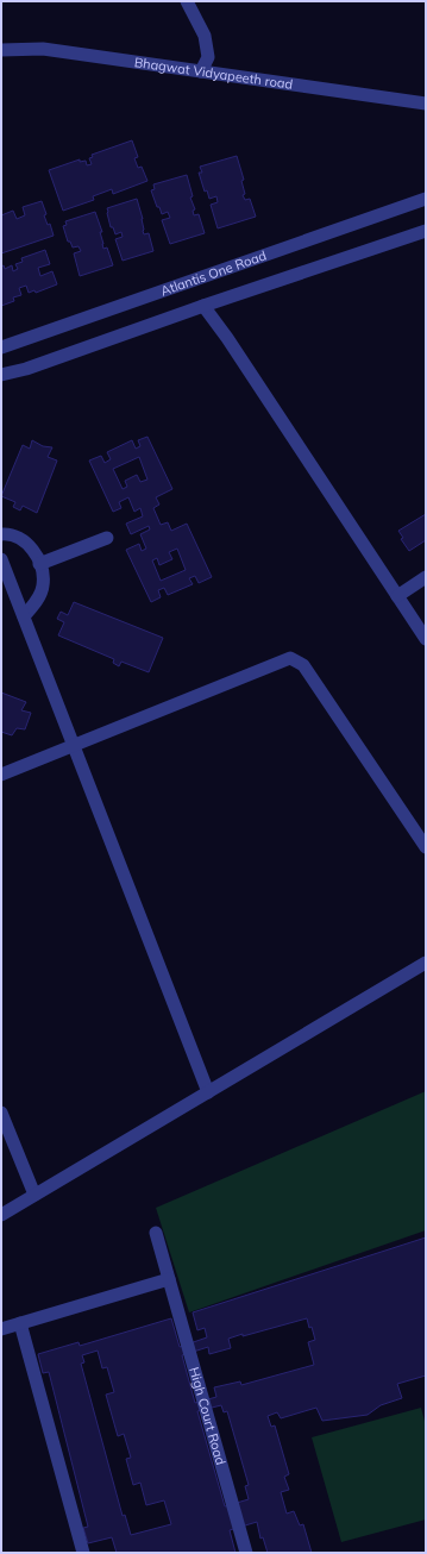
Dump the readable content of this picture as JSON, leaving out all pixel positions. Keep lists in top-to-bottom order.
{
  "streets": {
    "street": ["Bhagwat Vidyapeeth road", "Atlantis One Road", "High Court Road"]
  }
}
